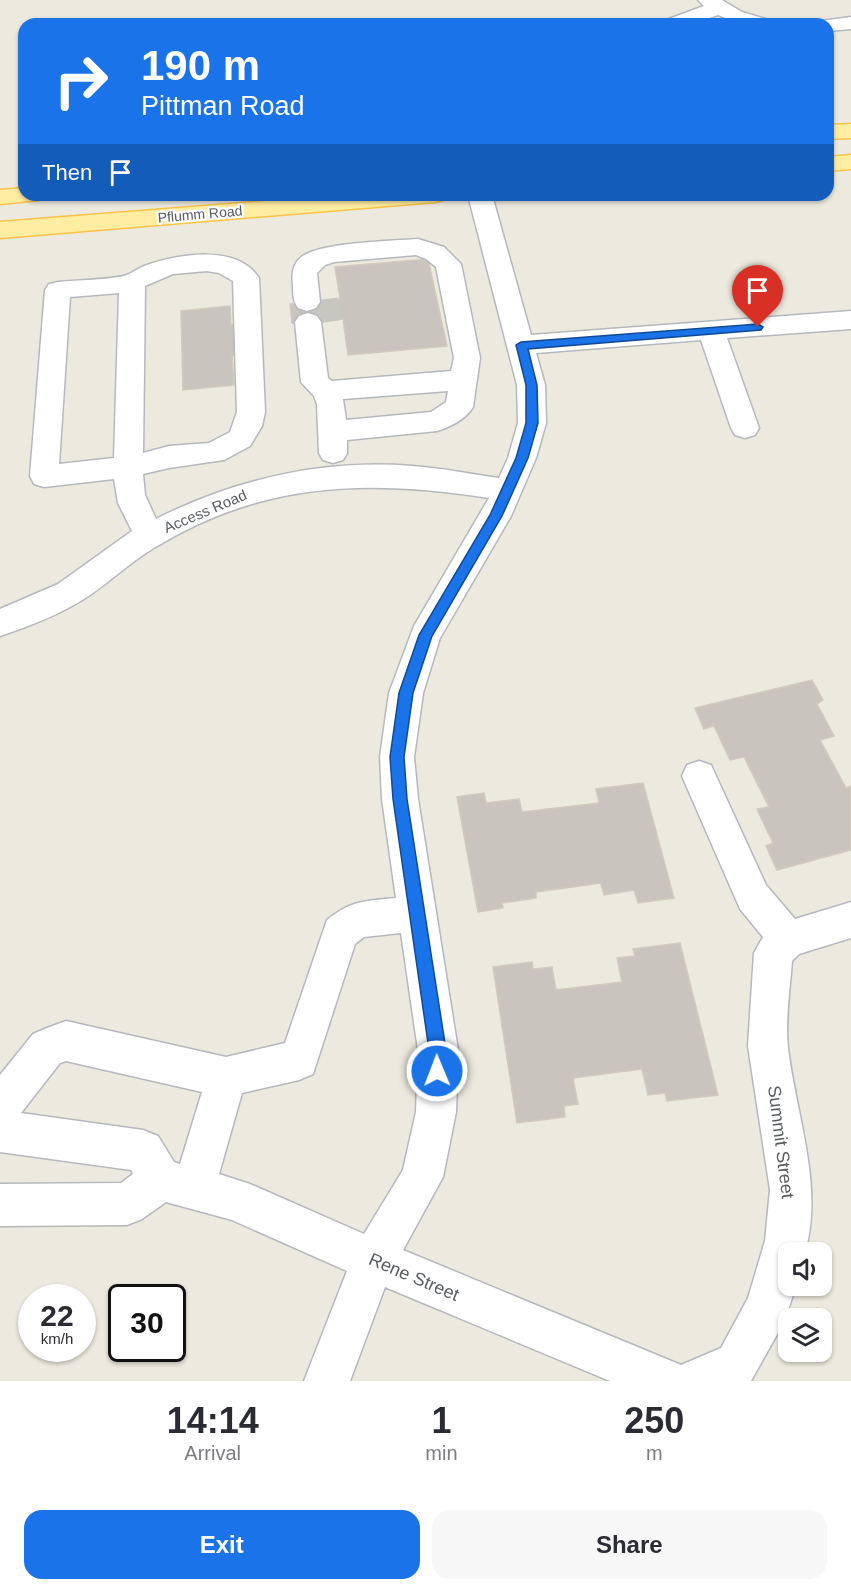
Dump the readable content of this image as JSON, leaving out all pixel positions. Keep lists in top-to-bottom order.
{
  "streets": {
    "main road": ["Pflumm Road"],
    "street": ["Access Road", "Summit Street", "Rene Street"]
  },
  "page": {
    "turn": ["190 m", "Pittman Road"],
    "then": "Then",
    "speed": "22 km/h",
    "limit": "30",
    "eta": [
      "14:14",
      "Arrival",
      "1",
      "min",
      "250",
      "m"
    ],
    "buttons": ["Exit", "Share"]
  }
}
